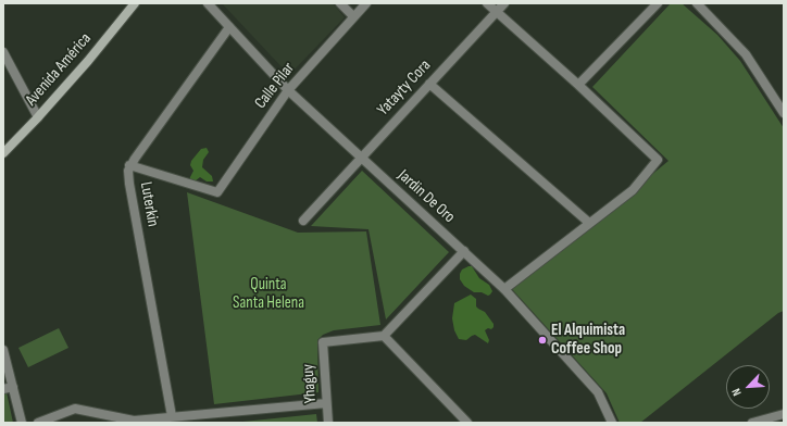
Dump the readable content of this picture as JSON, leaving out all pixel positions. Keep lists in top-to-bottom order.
{
  "streets": {
    "main road": ["Avenida América"],
    "street": [
      "Calle Pilar",
      "Yatayty Cora",
      "Jardin De Oro",
      "Luterkin",
      "Yhaguy"
    ]
  },
  "crossings": [
    ["Calle Pilar", "Jardin De Oro"],
    ["Calle Pilar", "Luterkin"],
    ["Yatayty Cora", "Jardin De Oro"],
    ["Jardin De Oro", "Luterkin"]
  ],
  "parks": ["Quinta Santa Helena"],
  "places": ["El Alquimista Coffee Shop"],
  "north": "bottom left"
}
